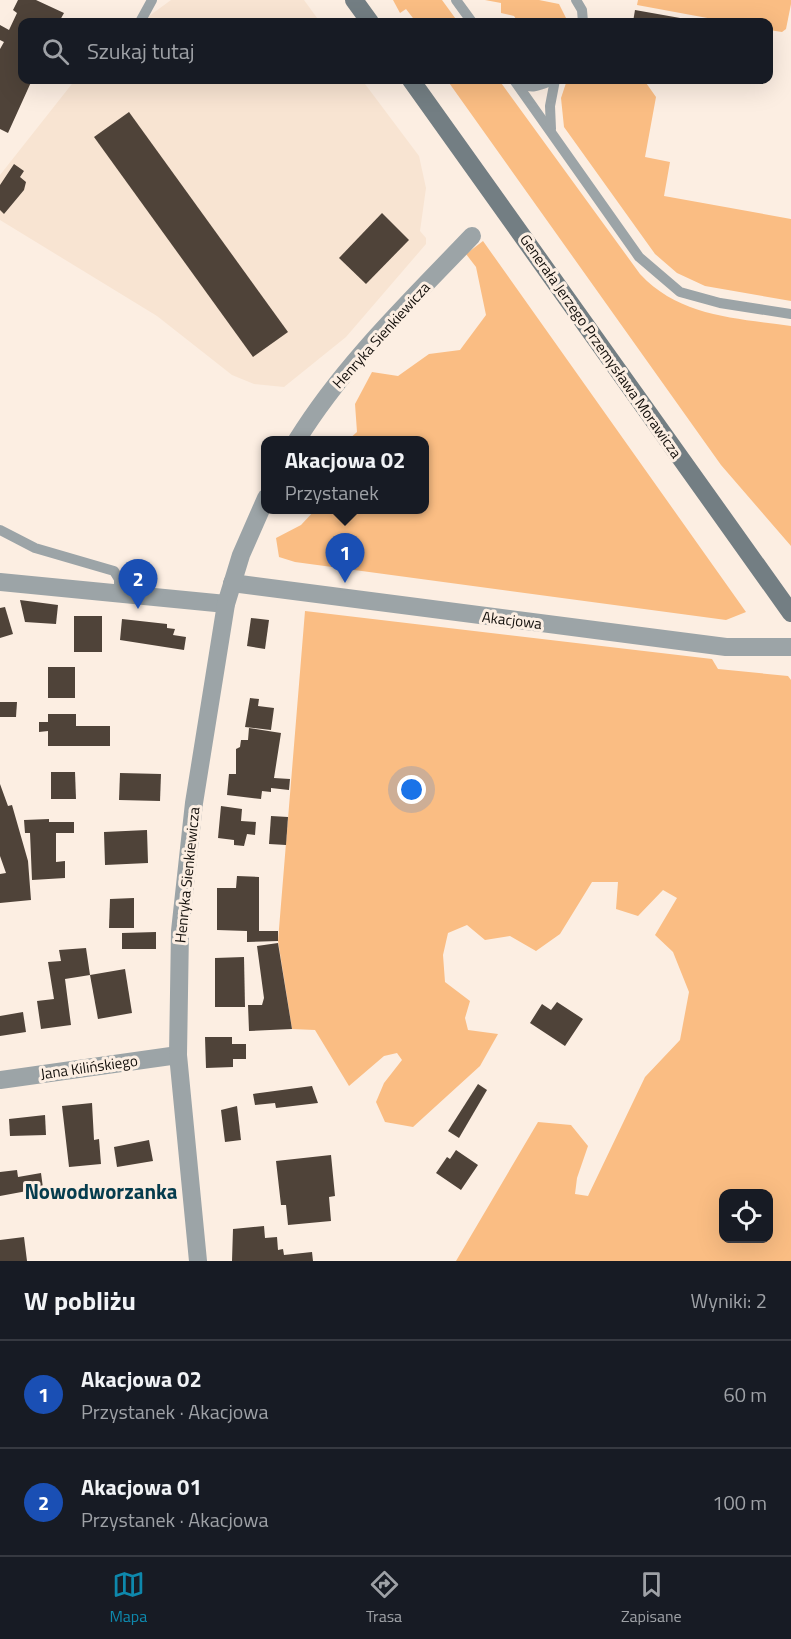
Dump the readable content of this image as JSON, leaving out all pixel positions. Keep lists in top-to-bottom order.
{
  "streets": {
    "street": [
      "Henryka Sienkiewicza",
      "Generała Jerzego Przemysława Morawicza",
      "Akacjowa",
      "Jana Kilińskiego"
    ]
  },
  "crossings": [
    ["Henryka Sienkiewicza", "Akacjowa"],
    ["Henryka Sienkiewicza", "Jana Kilińskiego"]
  ],
  "districts": ["Nowodworzanka"],
  "page": {
    "search": "Szukaj tutaj",
    "popup": ["Akacjowa 02", "Przystanek"],
    "pins": ["1", "2"],
    "heading": ["W pobliżu", "Wyniki: 2"],
    "list": [
      {
        "mark": "1",
        "name": "Akacjowa 02",
        "note": "Przystanek · Akacjowa",
        "value": "60 m"
      },
      {
        "mark": "2",
        "name": "Akacjowa 01",
        "note": "Przystanek · Akacjowa",
        "value": "100 m"
      }
    ],
    "nav": ["Mapa", "Trasa", "Zapisane"]
  }
}
